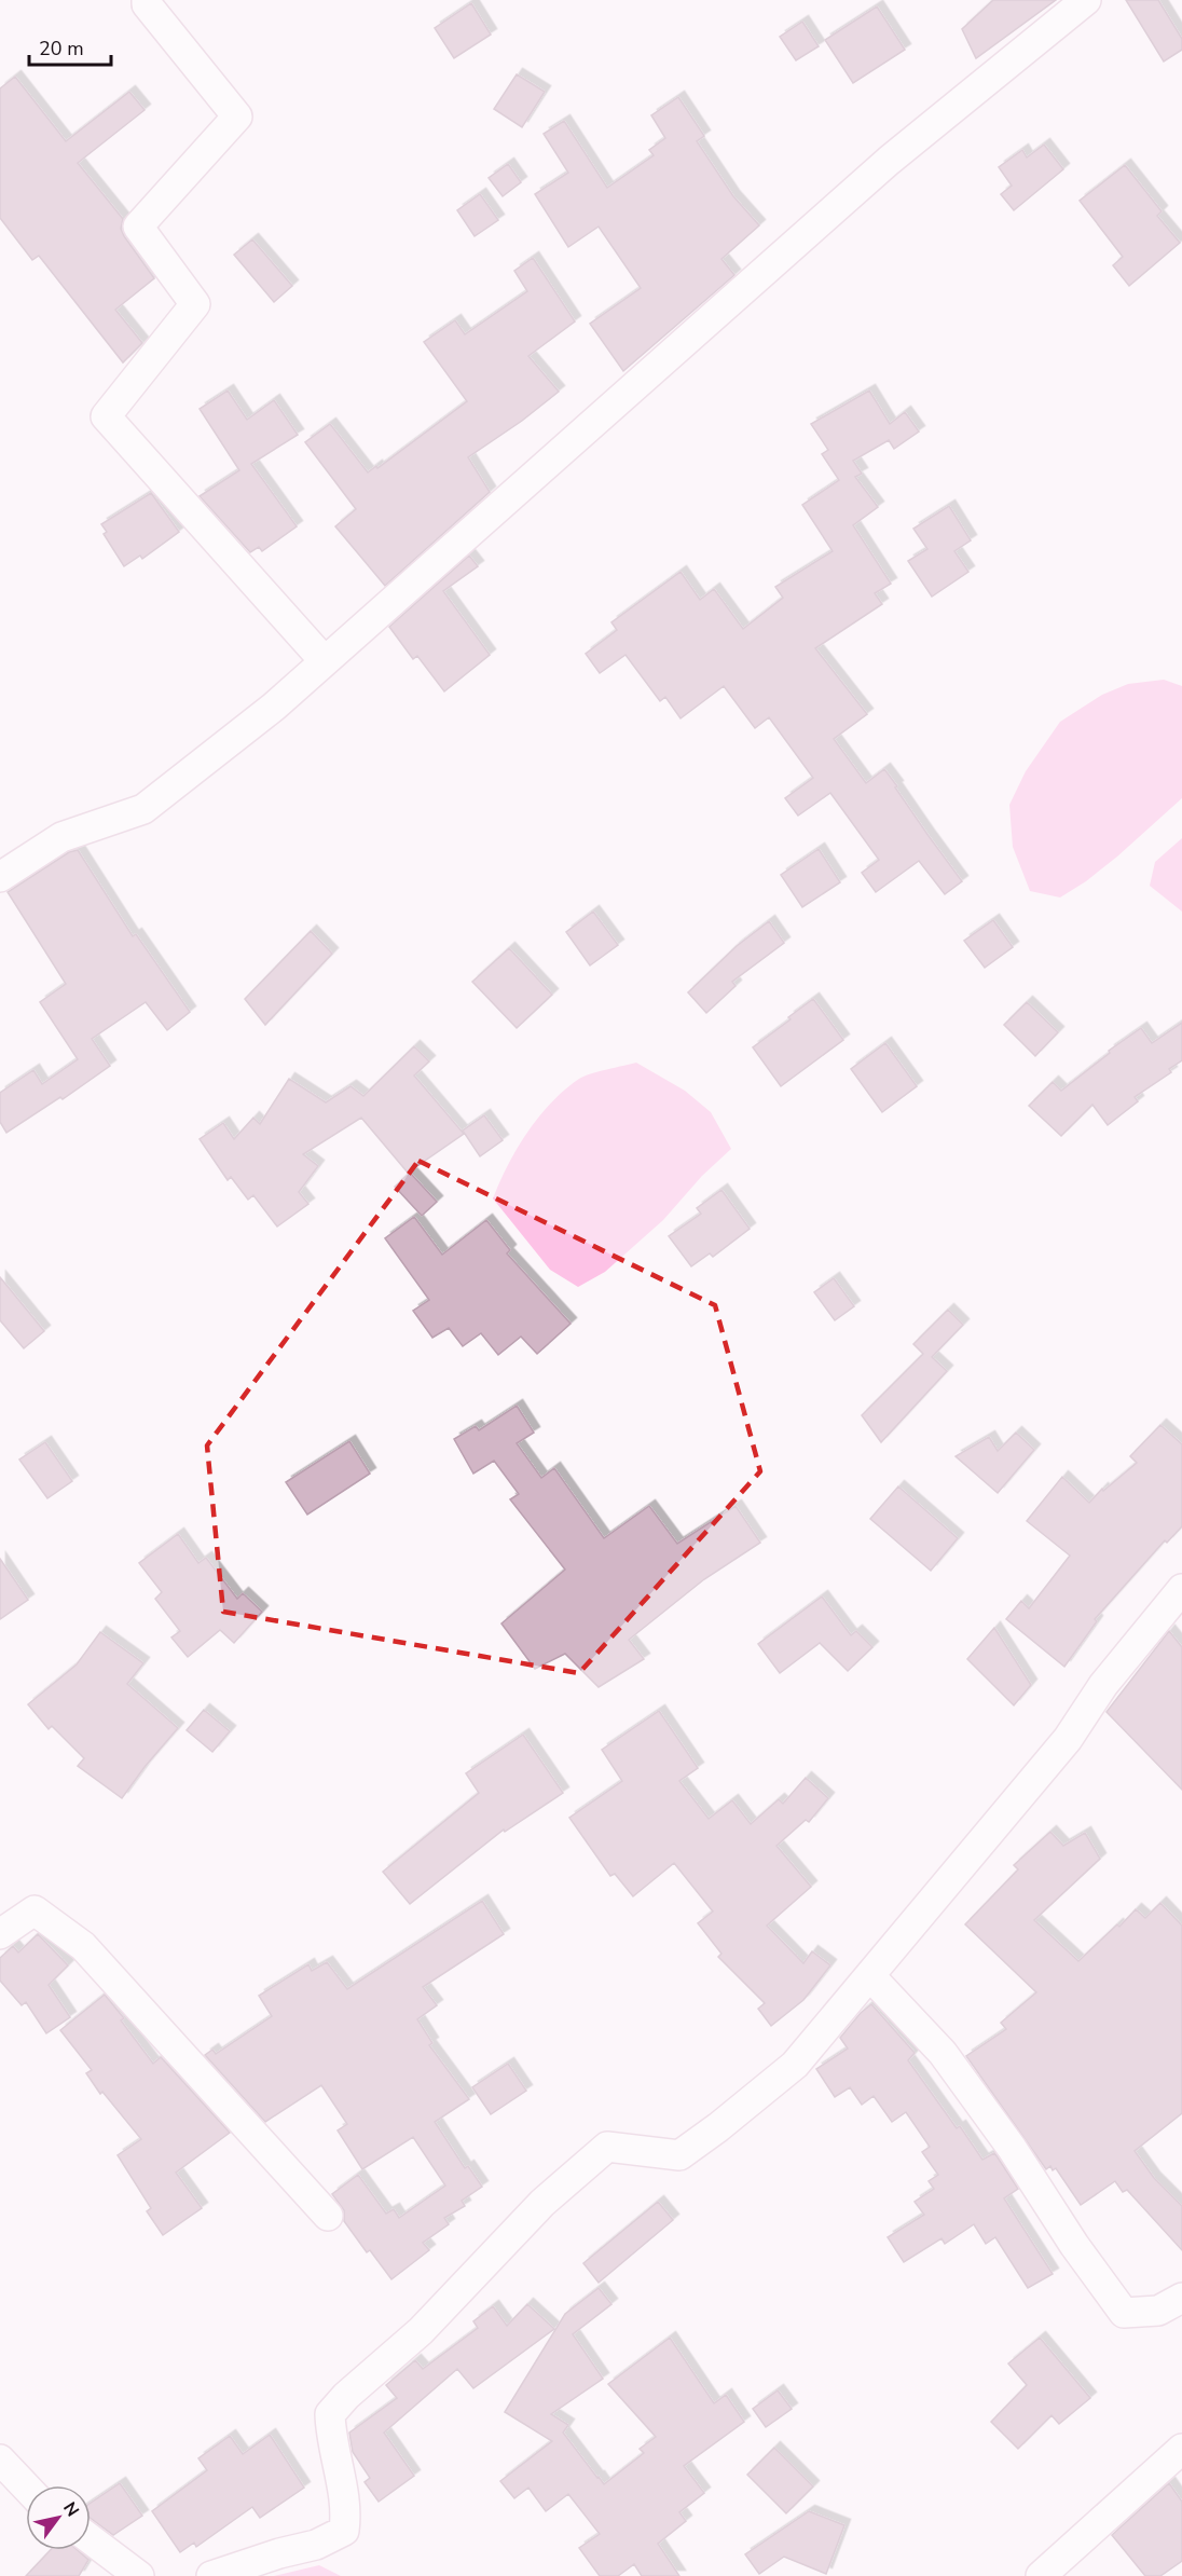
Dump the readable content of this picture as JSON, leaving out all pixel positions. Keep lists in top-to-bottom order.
{
  "scale_bar": "20 m",
  "north": "top right"
}
